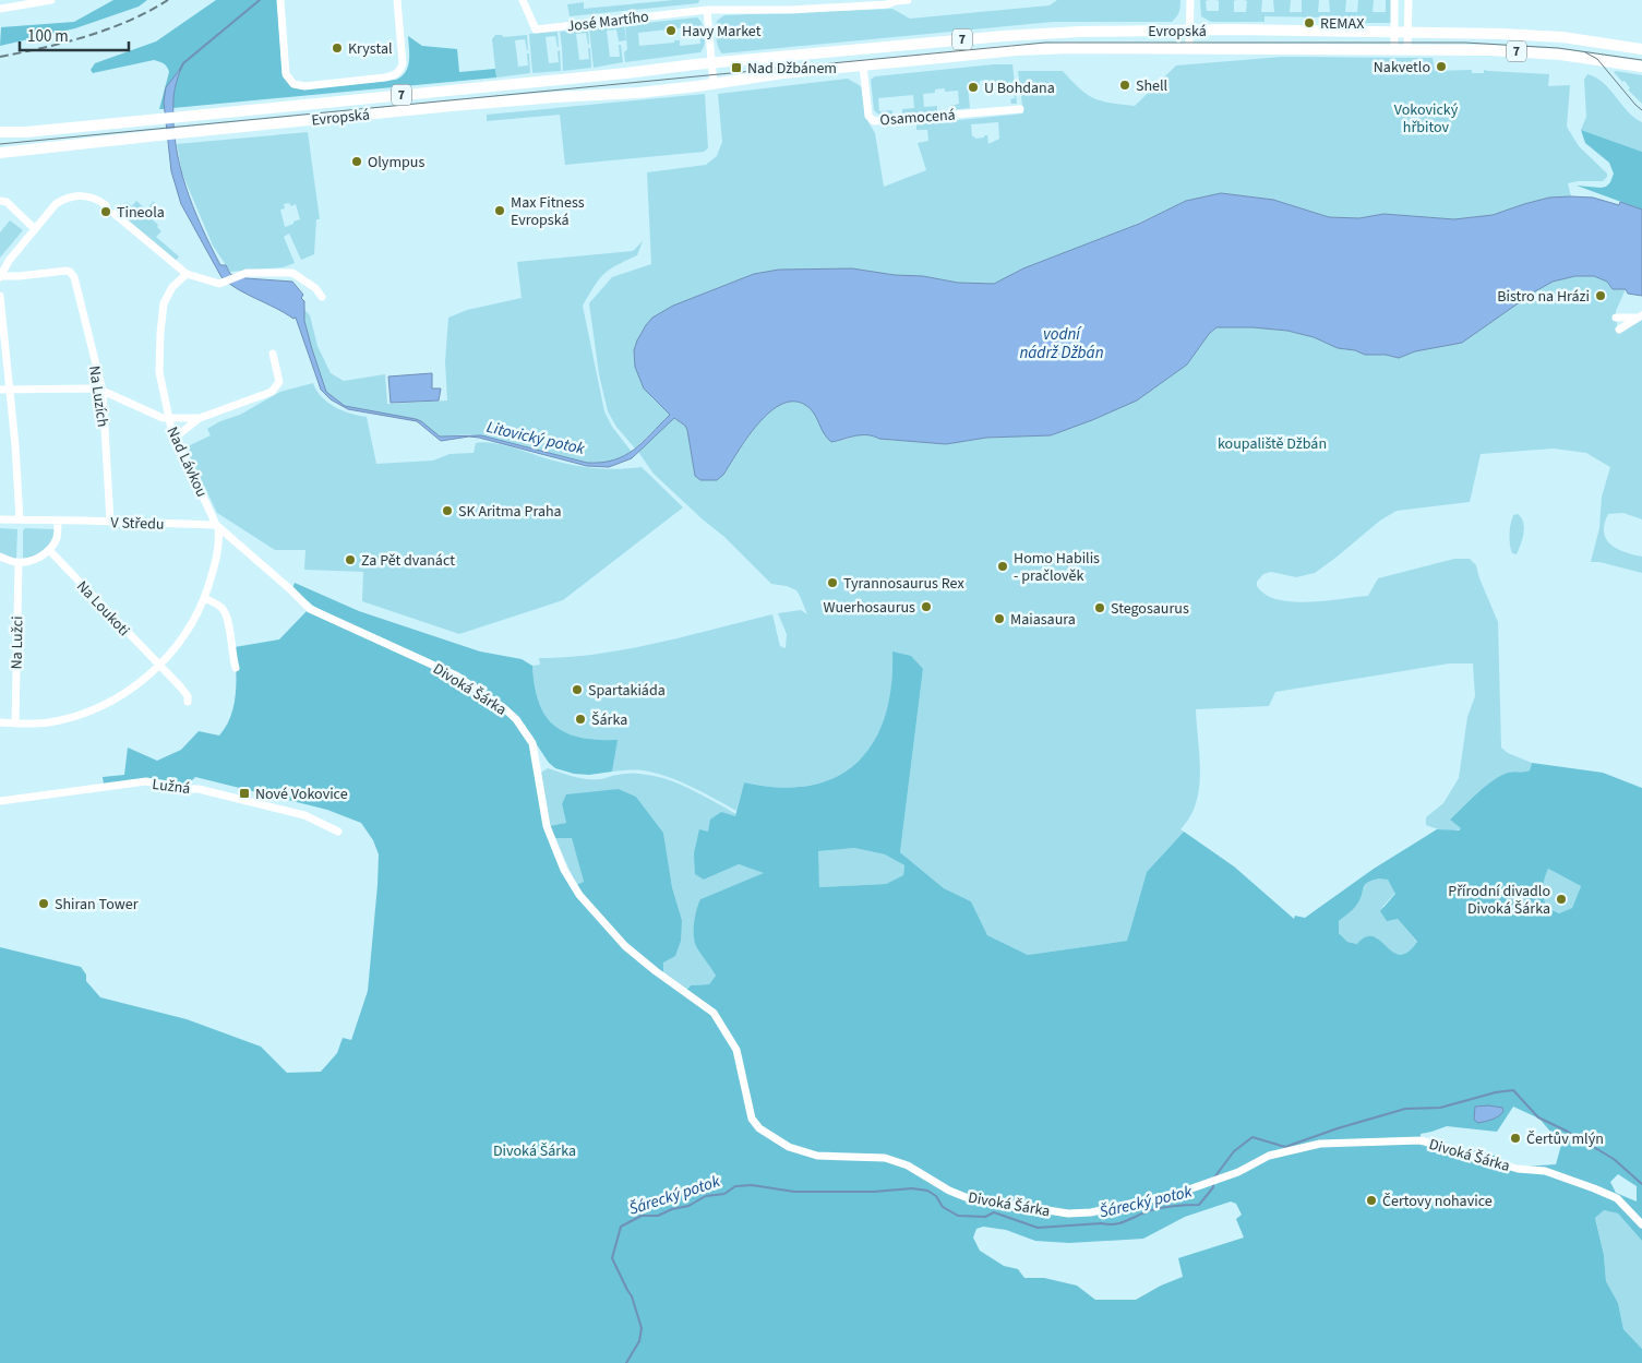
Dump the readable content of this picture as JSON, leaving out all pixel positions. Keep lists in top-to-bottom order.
{
  "streets": {
    "main road": ["Evropská", "7"],
    "street": [
      "José Martího",
      "Osamocená",
      "Na Luzích",
      "Nad Lávkou",
      "V Středu",
      "Na Loukoti",
      "Na Lužci",
      "Divoká Šárka",
      "Lužná"
    ]
  },
  "crossings": [
    ["Evropská", "Osamocená"],
    ["Na Luzích", "V Středu"],
    ["Nad Lávkou", "V Středu"],
    ["Nad Lávkou", "Divoká Šárka"],
    ["V Středu", "Divoká Šárka"]
  ],
  "water": ["vodní nádrž Džbán", "Litovický potok", "Šárecký potok"],
  "parks": ["Vokovický hřbitov", "koupaliště Džbán", "Divoká Šárka"],
  "places": {
    "other": [
      "REMAX",
      "Havy Market",
      "Krystal",
      "Nakvetlo",
      "Shell",
      "U Bohdana",
      "Olympus",
      "Max Fitness Evropská",
      "Tineola",
      "Bistro na Hrázi",
      "SK Aritma Praha",
      "Za Pět dvanáct",
      "Homo Habilis - pračlověk",
      "Tyrannosaurus Rex",
      "Wuerhosaurus",
      "Stegosaurus",
      "Maiasaura",
      "Spartakiáda",
      "Šárka",
      "Přírodní divadlo Divoká Šárka",
      "Shiran Tower",
      "Čertův mlýn",
      "Čertovy nohavice"
    ],
    "transit": ["Nad Džbánem", "Nové Vokovice"]
  },
  "scale_bar": "100 m"
}
